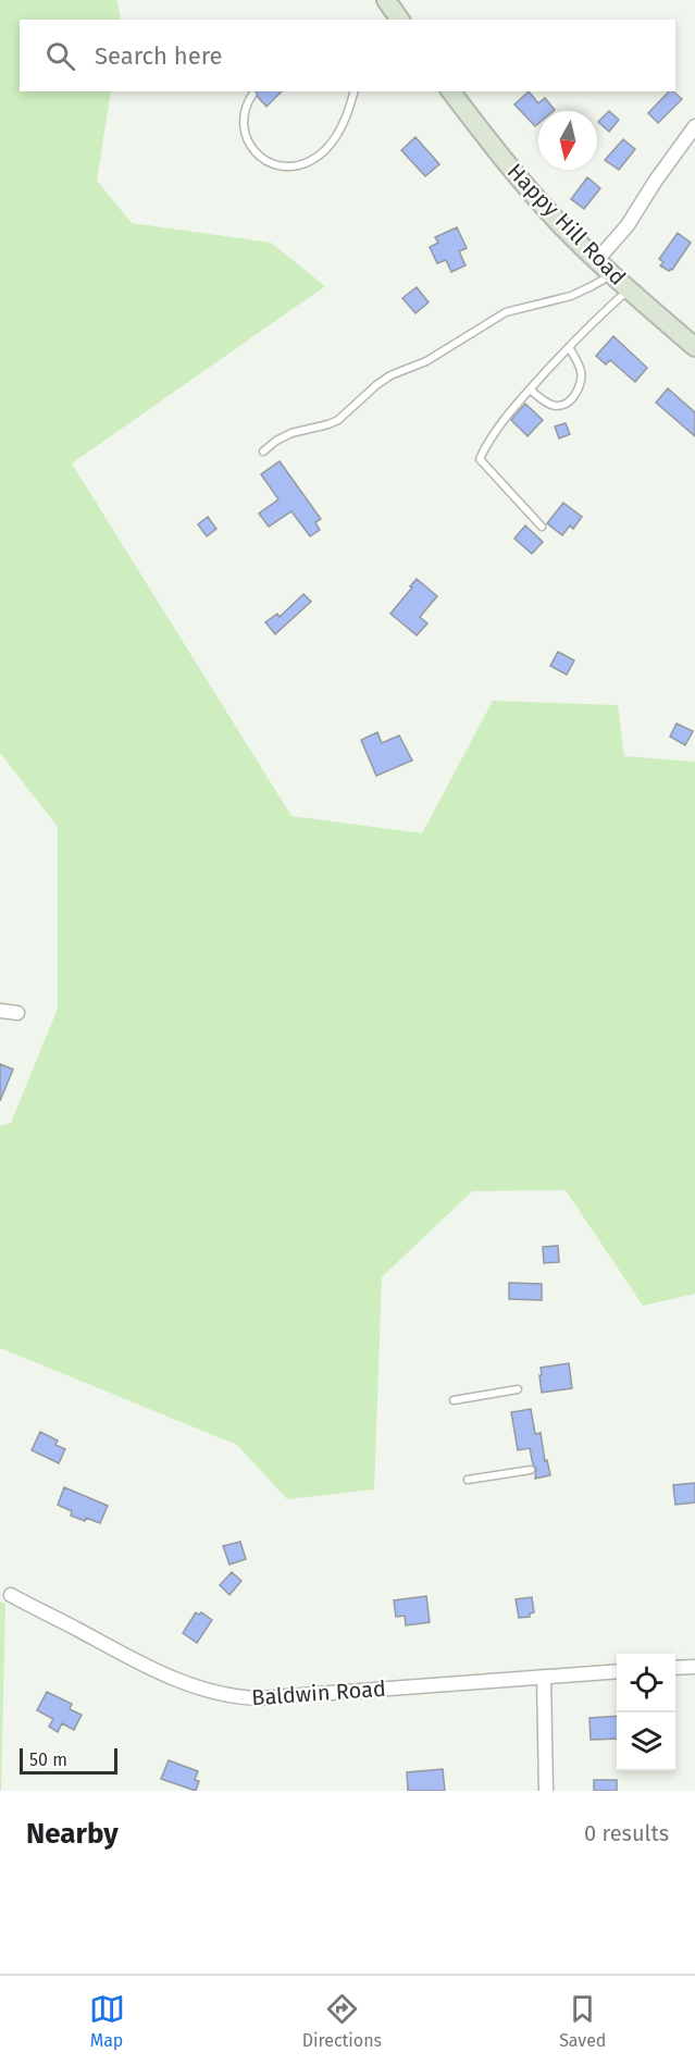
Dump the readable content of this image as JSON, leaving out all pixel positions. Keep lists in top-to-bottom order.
{
  "streets": {
    "street": ["Happy Hill Road", "Baldwin Road"]
  },
  "scale_bar": "50 m",
  "north": "bottom",
  "page": {
    "search": "Search here",
    "scale": "50 m",
    "heading": ["Nearby", "0 results"],
    "nav": ["Map", "Directions", "Saved"]
  }
}
